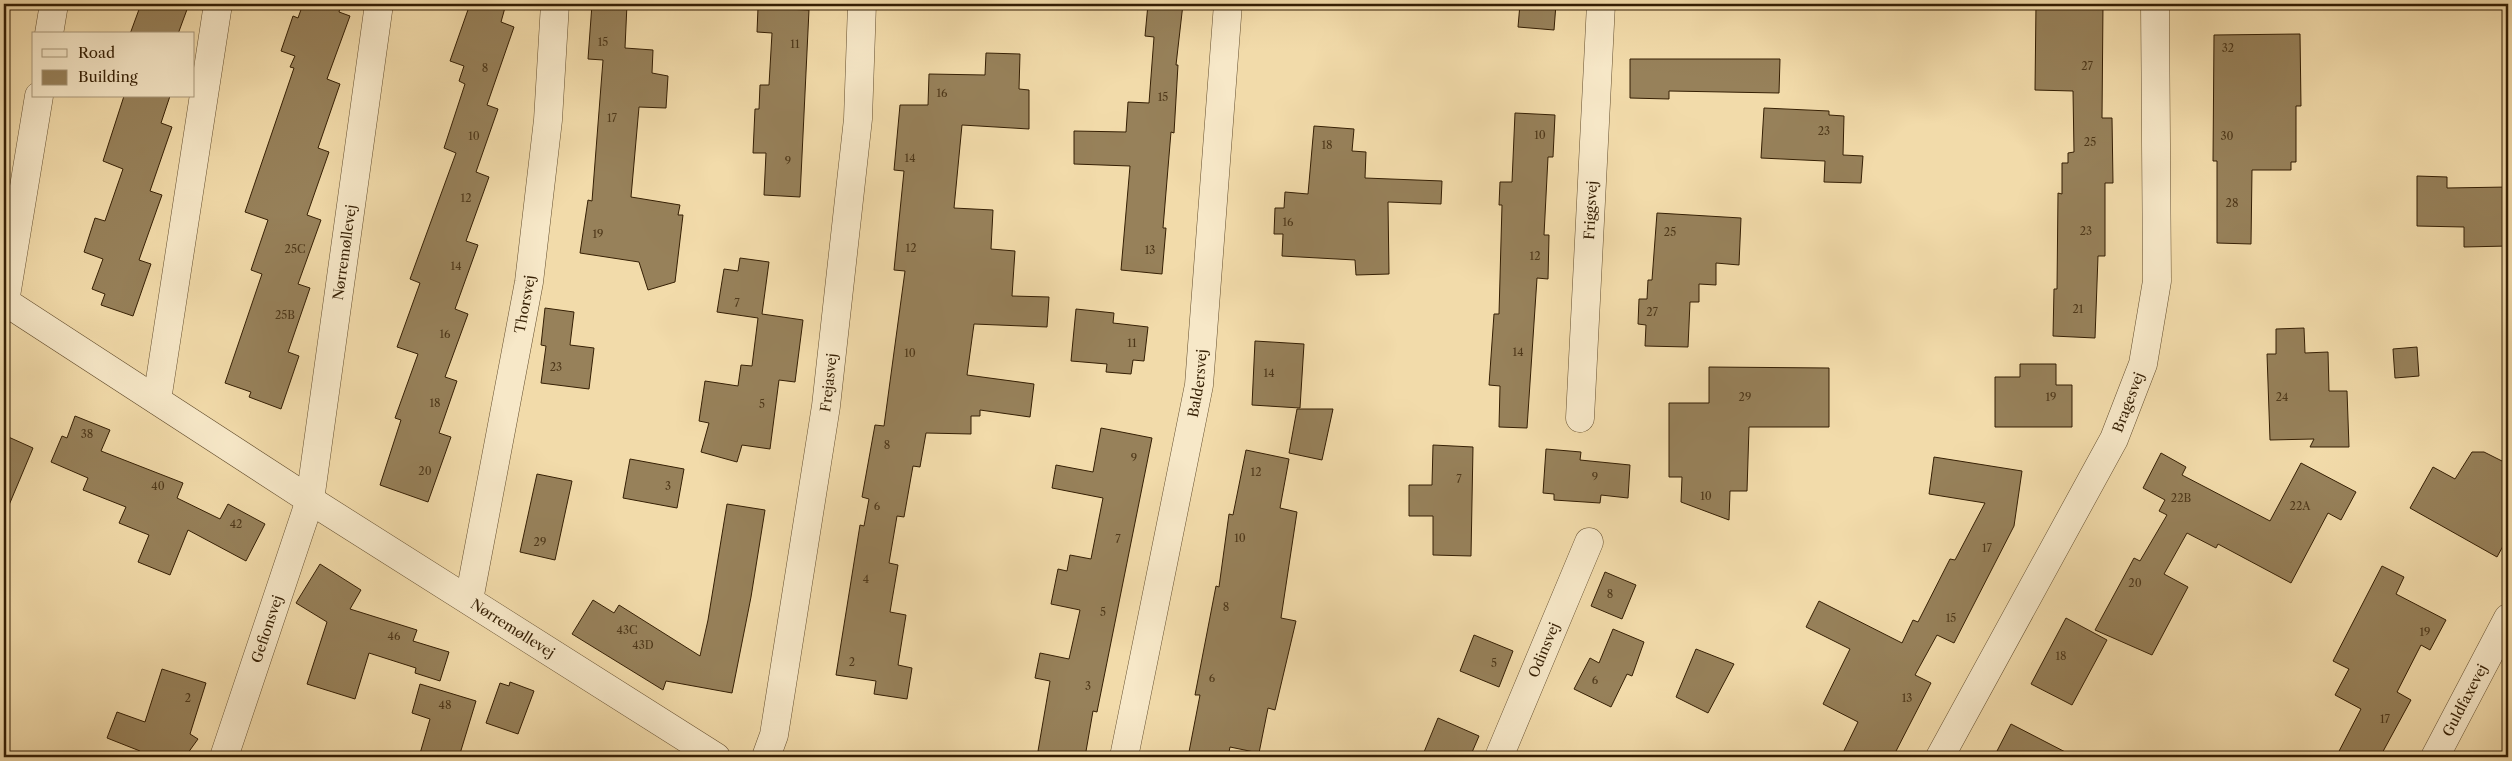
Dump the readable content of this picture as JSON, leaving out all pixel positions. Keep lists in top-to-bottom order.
{
  "streets": {
    "street": [
      "Friggsvej",
      "Nørremøllevej",
      "Thorsvej",
      "Frejasvej",
      "Baldersvej",
      "Bragesvej",
      "Gefionsvej",
      "Odinsvej",
      "Guldfaxevej"
    ]
  },
  "crossings": [
    ["Nørremøllevej", "Thorsvej"],
    ["Nørremøllevej", "Gefionsvej"]
  ],
  "house_numbers": [
    "15",
    "11",
    "32",
    "27",
    "8",
    "16",
    "15",
    "17",
    "23",
    "10",
    "10",
    "30",
    "25",
    "18",
    "14",
    "9",
    "12",
    "28",
    "16",
    "23",
    "25",
    "19",
    "12",
    "25C",
    "13",
    "12",
    "14",
    "7",
    "21",
    "27",
    "25B",
    "16",
    "11",
    "14",
    "10",
    "23",
    "14",
    "29",
    "19",
    "24",
    "18",
    "5",
    "38",
    "8",
    "9",
    "20",
    "12",
    "9",
    "7",
    "40",
    "3",
    "10",
    "22B",
    "6",
    "22A",
    "42",
    "10",
    "7",
    "29",
    "17",
    "4",
    "20",
    "8",
    "8",
    "5",
    "15",
    "43C",
    "19",
    "46",
    "43D",
    "18",
    "2",
    "5",
    "6",
    "6",
    "3",
    "2",
    "13",
    "48",
    "17"
  ],
  "legend": ["Road", "Building"]
}
